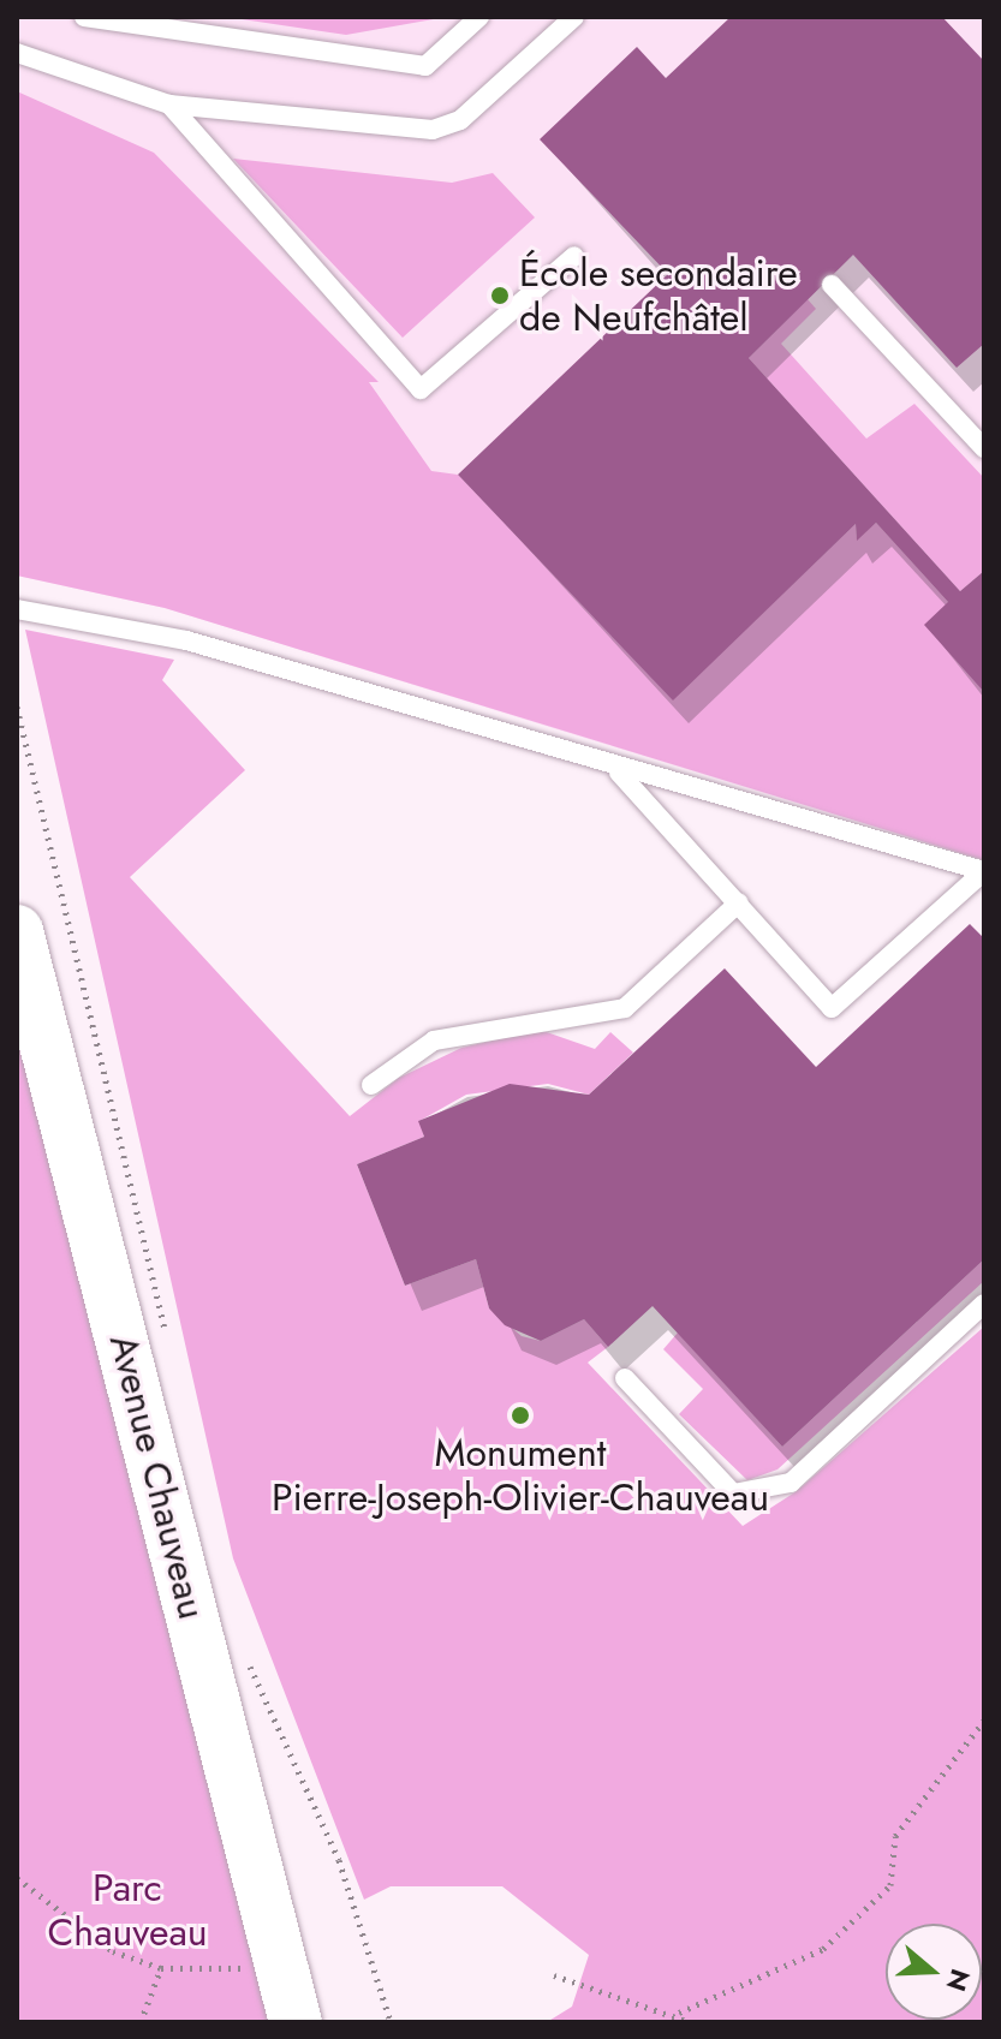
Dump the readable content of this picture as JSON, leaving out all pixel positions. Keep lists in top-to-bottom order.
{
  "streets": {
    "main road": ["Avenue Chauveau"]
  },
  "parks": ["Parc Chauveau"],
  "places": ["École secondaire de Neufchâtel", "Monument Pierre-Joseph-Olivier-Chauveau"],
  "north": "right"
}
